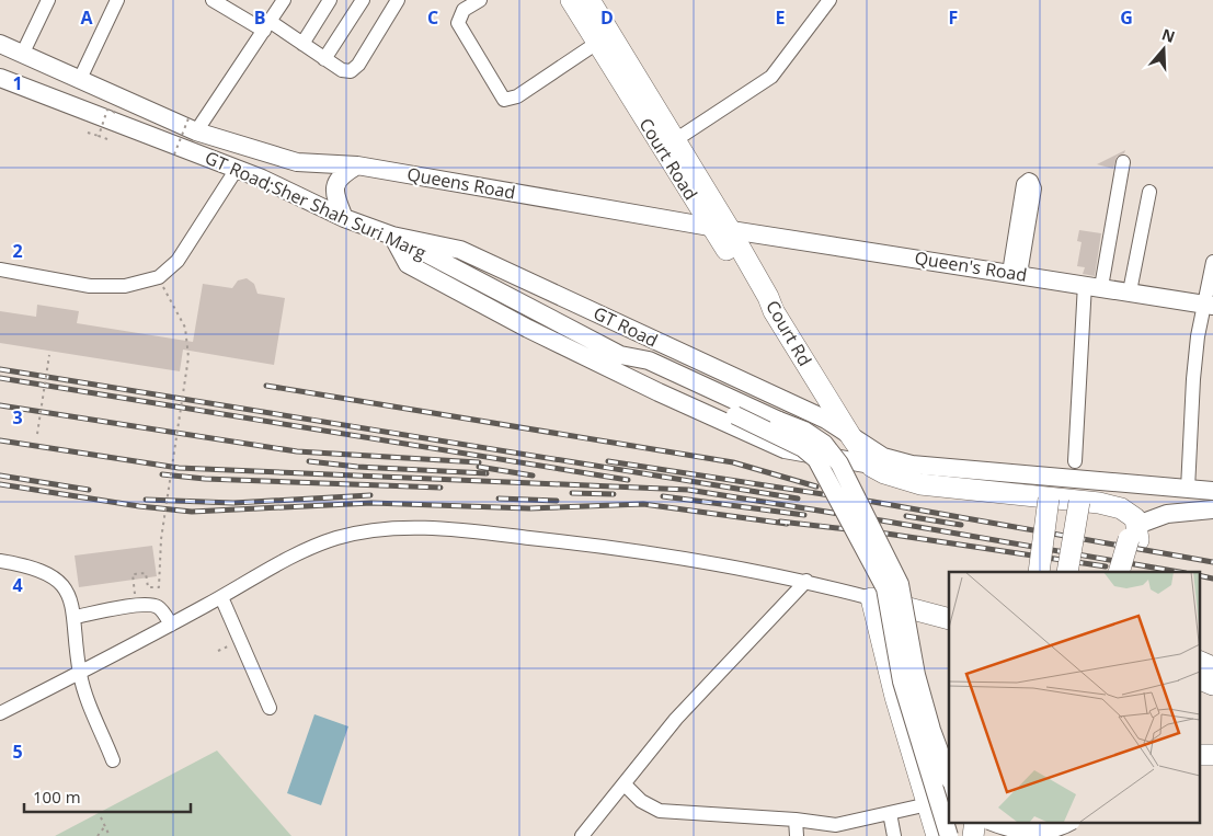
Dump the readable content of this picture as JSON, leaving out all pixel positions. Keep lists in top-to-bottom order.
{
  "streets": {
    "highway": ["Court Road", "Court Rd"],
    "main road": [
      "Queens Road",
      "GT Road;Sher Shah Suri Marg",
      "Queen's Road",
      "GT Road"
    ]
  },
  "crossings": [
    ["Court Road", "Queens Road"],
    ["Court Road", "Queen's Road"],
    ["Court Road", "Court Rd"],
    ["Queens Road", "GT Road;Sher Shah Suri Marg"],
    ["Queens Road", "Queen's Road"],
    ["Queens Road", "Court Rd"],
    ["GT Road;Sher Shah Suri Marg", "GT Road"],
    ["Queen's Road", "Court Rd"],
    ["GT Road", "Court Rd"]
  ],
  "scale_bar": "100 m",
  "north": "top",
  "grid": {
    "columns": [
      "A",
      "B",
      "C",
      "D",
      "E",
      "F",
      "G"
    ],
    "rows": [
      "1",
      "2",
      "3",
      "4",
      "5"
    ]
  }
}
